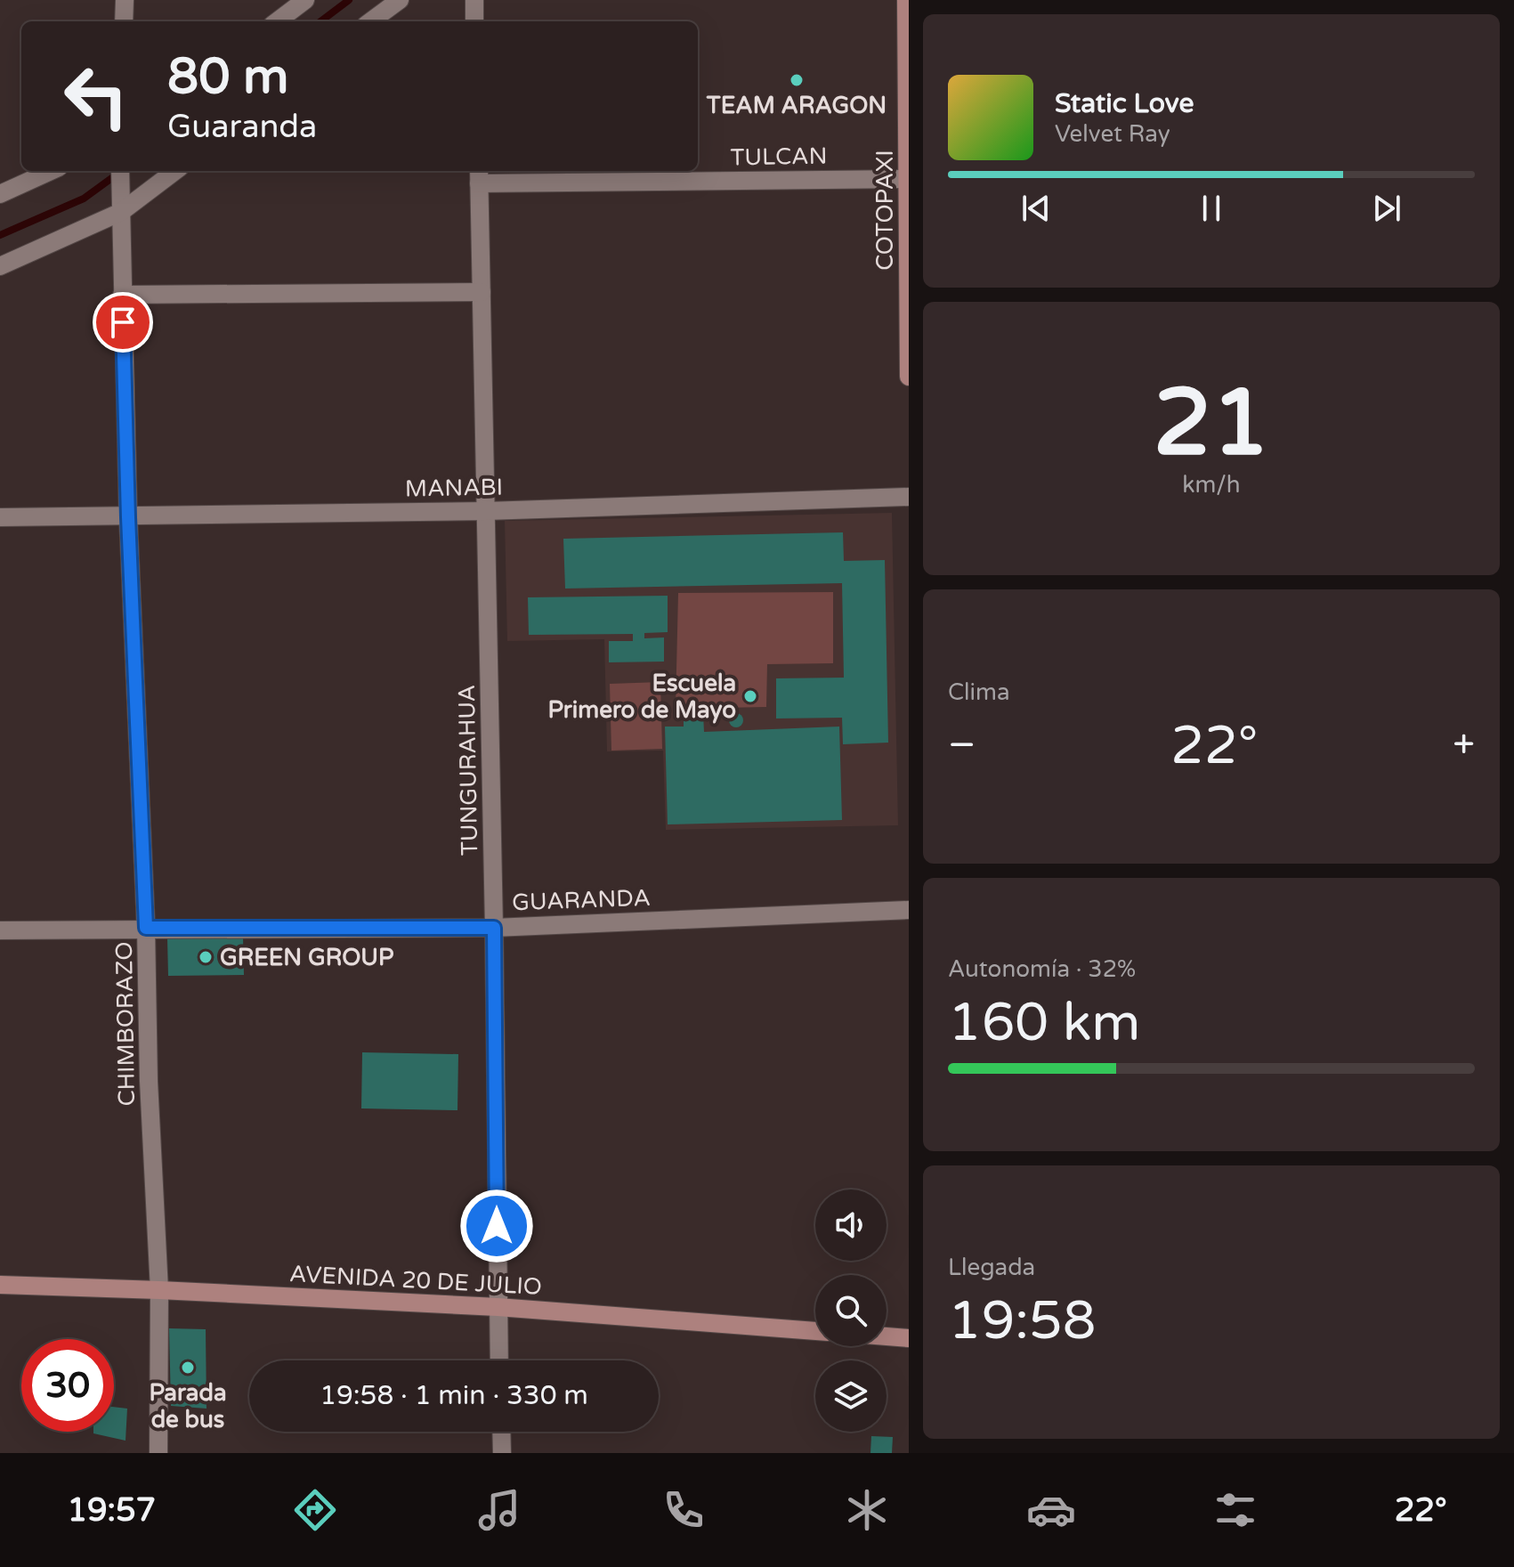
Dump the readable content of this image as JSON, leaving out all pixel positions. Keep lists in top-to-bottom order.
{
  "streets": {
    "main road": ["COTOPAXI", "AVENIDA 20 DE JULIO"],
    "street": [
      "TULCAN",
      "MANABI",
      "TUNGURAHUA",
      "GUARANDA",
      "CHIMBORAZO"
    ]
  },
  "crossings": [
    ["TULCAN", "COTOPAXI"],
    ["TULCAN", "TUNGURAHUA"],
    ["MANABI", "TUNGURAHUA"],
    ["MANABI", "CHIMBORAZO"],
    ["TUNGURAHUA", "GUARANDA"],
    ["TUNGURAHUA", "AVENIDA 20 DE JULIO"],
    ["GUARANDA", "CHIMBORAZO"],
    ["CHIMBORAZO", "AVENIDA 20 DE JULIO"]
  ],
  "places": [
    "TEAM ARAGON",
    "Escuela Primero de Mayo",
    "GREEN GROUP",
    "Parada de bus"
  ],
  "page": {
    "turn": ["80 m", "Guaranda"],
    "song": ["Static Love", "Velvet Ray"],
    "tile": [
      ["21", "km/h"],
      "Clima",
      ["Autonomía · 32%", "160 km"],
      ["Llegada", "19:58"]
    ],
    "heat": ["−", "22°", "+"],
    "limit": "30",
    "trip": "19:58 · 1 min · 330 m",
    "tabs": ["19:57", "22°"]
  }
}
